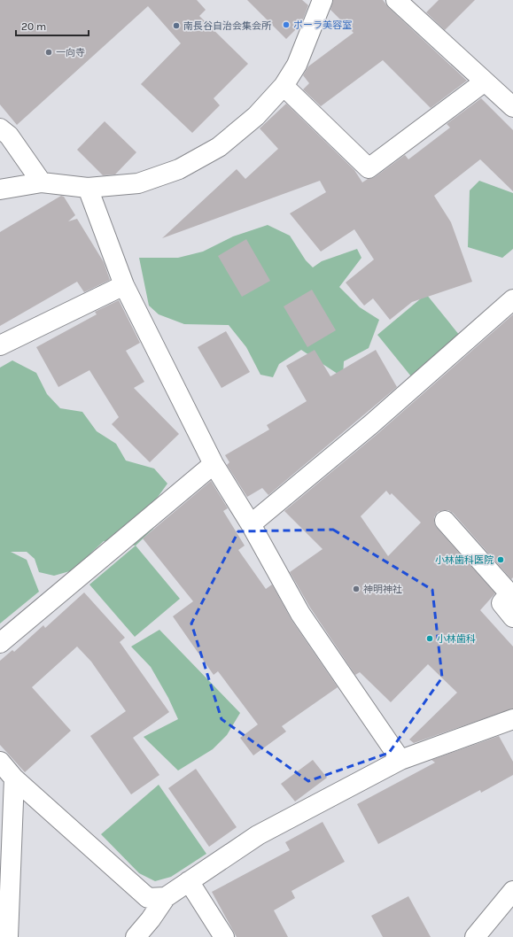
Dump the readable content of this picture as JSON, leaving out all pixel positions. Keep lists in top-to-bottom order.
{
  "places": [
    "ポーラ美容室",
    "南長谷自治会集会所",
    "一向寺",
    "小林歯科医院",
    "神明神社",
    "小林歯科"
  ],
  "scale_bar": "20 m"
}
